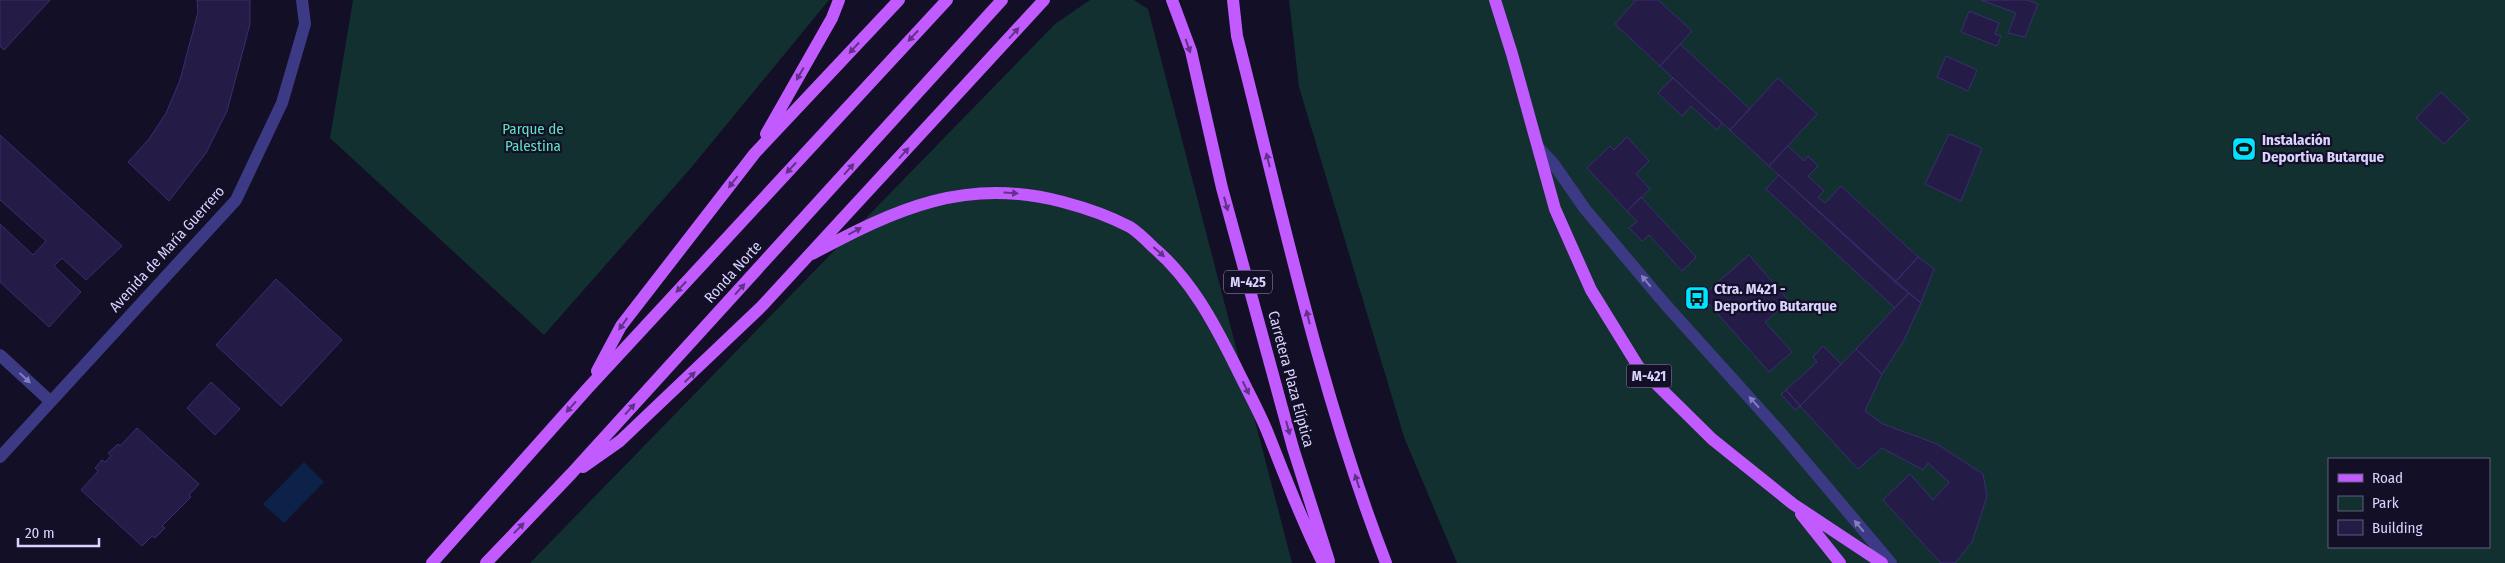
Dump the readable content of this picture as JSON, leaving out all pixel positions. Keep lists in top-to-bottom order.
{
  "streets": {
    "main road": [
      "Ronda Norte",
      "M-425",
      "M-421",
      "Carretera Plaza Elíptica"
    ],
    "street": ["Avenida de María Guerrero"]
  },
  "parks": ["Parque de Palestina"],
  "places": {
    "sports": ["Instalación Deportiva Butarque"],
    "bus stop": ["Ctra. M421 - Deportivo Butarque"]
  },
  "legend": ["Road", "Park", "Building"],
  "scale_bar": "20 m"
}
